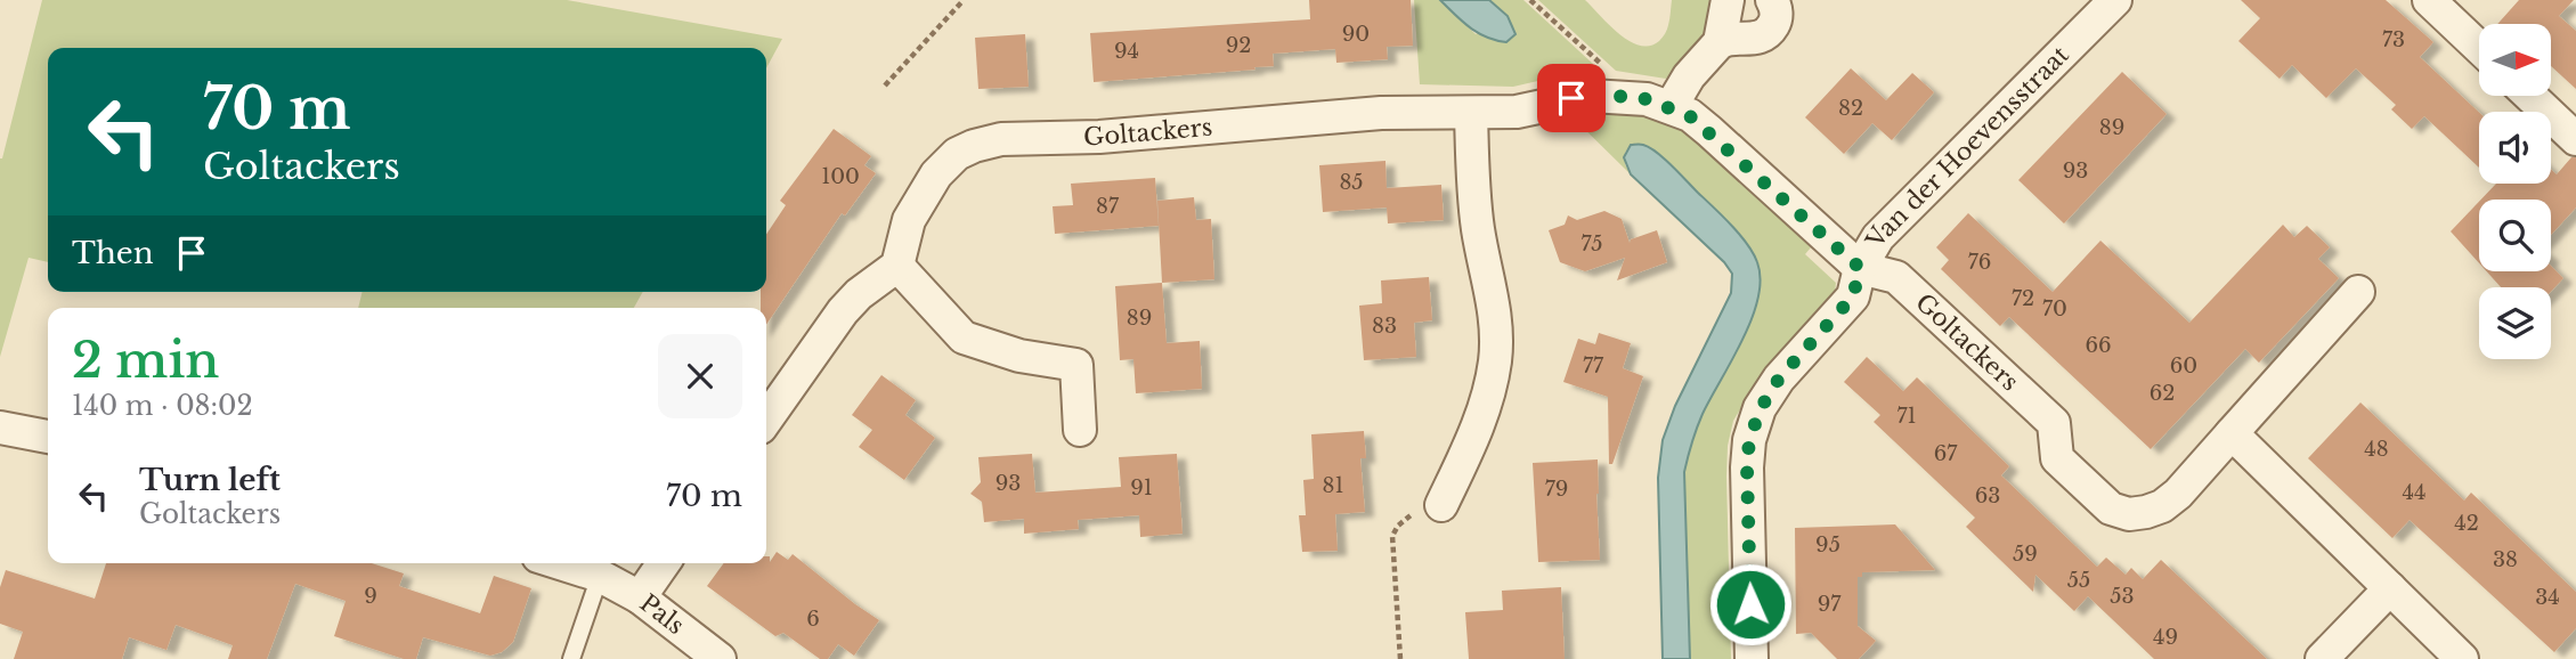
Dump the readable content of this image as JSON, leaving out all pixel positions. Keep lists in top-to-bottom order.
{
  "streets": {
    "street": ["Goltackers", "Van der Hoevensstraat", "Pals"]
  },
  "crossings": [
    ["Goltackers", "Van der Hoevensstraat"]
  ],
  "house_numbers": [
    "90",
    "73",
    "92",
    "94",
    "82",
    "89",
    "93",
    "100",
    "85",
    "87",
    "75",
    "76",
    "72",
    "70",
    "89",
    "83",
    "66",
    "77",
    "60",
    "62",
    "71",
    "48",
    "67",
    "93",
    "81",
    "91",
    "79",
    "44",
    "63",
    "42",
    "95",
    "59",
    "38",
    "55",
    "9",
    "53",
    "34",
    "97",
    "6",
    "49"
  ],
  "north": "right",
  "page": {
    "turn": ["70 m", "Goltackers"],
    "then": "Then",
    "heading": ["2 min", "140 m · 08:02"],
    "list": [
      {
        "name": "Turn left",
        "note": "Goltackers",
        "value": "70 m"
      }
    ]
  }
}
